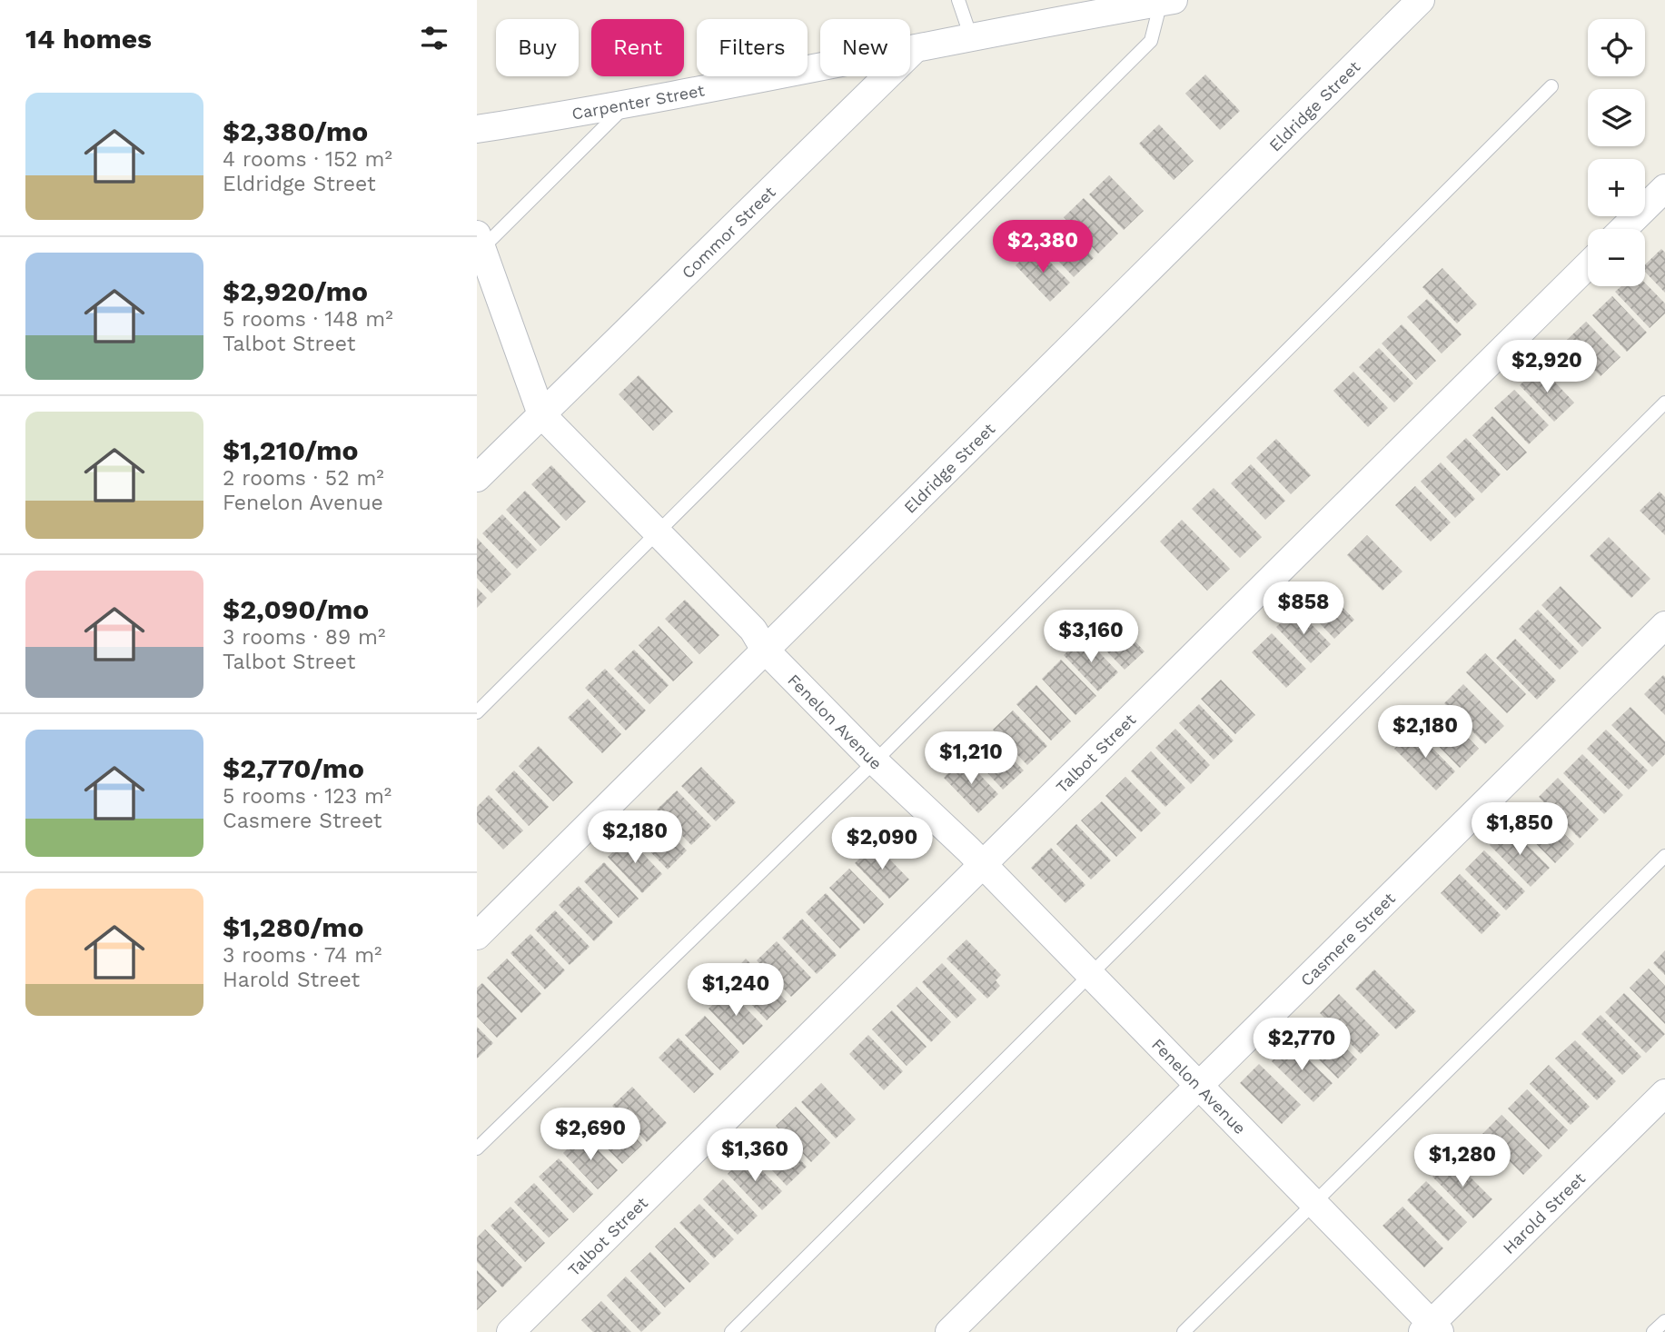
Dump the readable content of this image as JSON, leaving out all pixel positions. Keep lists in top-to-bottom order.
{
  "streets": {
    "street": [
      "Carpenter Street",
      "Eldridge Street",
      "Commor Street",
      "Fenelon Avenue",
      "Talbot Street",
      "Casmere Street",
      "Harold Street"
    ]
  },
  "crossings": [
    ["Carpenter Street", "Commor Street"],
    ["Eldridge Street", "Fenelon Avenue"],
    ["Commor Street", "Fenelon Avenue"],
    ["Fenelon Avenue", "Talbot Street"],
    ["Fenelon Avenue", "Casmere Street"],
    ["Fenelon Avenue", "Harold Street"]
  ],
  "page": {
    "heading": "14 homes",
    "map_buttons": ["+", "−"],
    "chip": [
      "Buy",
      "Rent",
      "Filters",
      "New"
    ],
    "list": [
      {
        "name": "$2,380/mo",
        "note": "4 rooms · 152 m² · Eldridge Street"
      },
      {
        "name": "$2,920/mo",
        "note": "5 rooms · 148 m² · Talbot Street"
      },
      {
        "name": "$1,210/mo",
        "note": "2 rooms · 52 m² · Fenelon Avenue"
      },
      {
        "name": "$2,090/mo",
        "note": "3 rooms · 89 m² · Talbot Street"
      },
      {
        "name": "$2,770/mo",
        "note": "5 rooms · 123 m² · Casmere Street"
      },
      {
        "name": "$1,280/mo",
        "note": "3 rooms · 74 m² · Harold Street"
      }
    ],
    "price": [
      "$2,380",
      "$2,920",
      "$858",
      "$3,160",
      "$2,180",
      "$1,210",
      "$1,850",
      "$2,180",
      "$2,090",
      "$1,240",
      "$2,770",
      "$2,690",
      "$1,360",
      "$1,280"
    ]
  }
}
